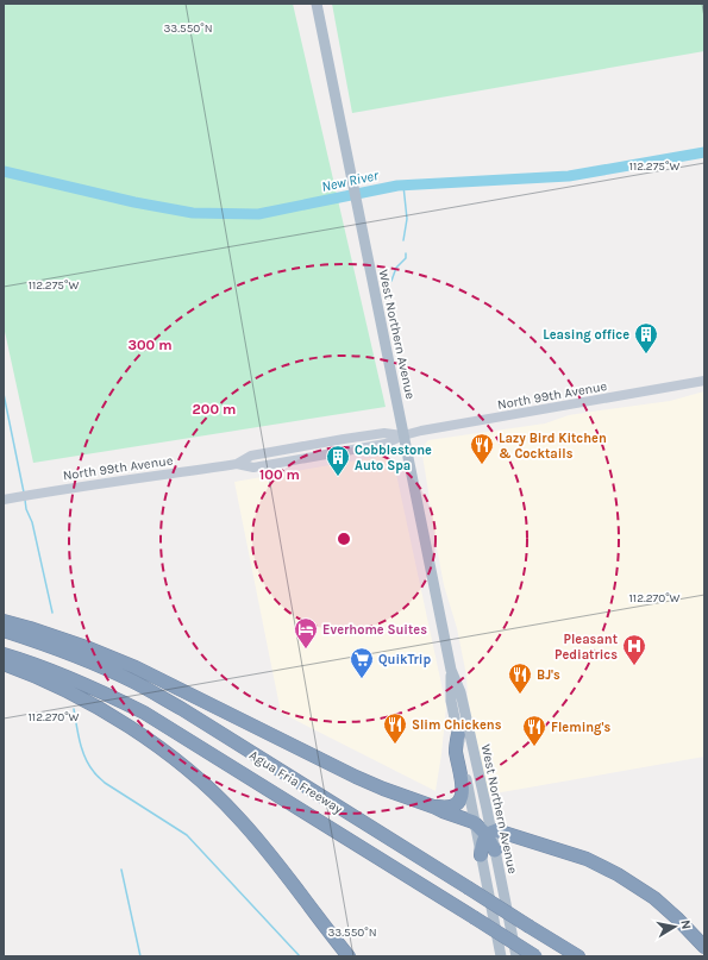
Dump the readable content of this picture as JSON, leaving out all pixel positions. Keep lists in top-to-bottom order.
{
  "streets": {
    "highway": ["Agua Fria Freeway"],
    "main road": ["West Northern Avenue", "North 99th Avenue"]
  },
  "crossings": [
    ["West Northern Avenue", "North 99th Avenue"]
  ],
  "water": ["New River"],
  "places": {
    "building": ["Leasing office", "Cobblestone Auto Spa"],
    "restaurant": [
      "Lazy Bird Kitchen & Cocktails",
      "BJ's",
      "Slim Chickens",
      "Fleming's"
    ],
    "hotel": ["Everhome Suites"],
    "hospital": ["Pleasant Pediatrics"],
    "supermarket": ["QuikTrip"]
  },
  "north": "right",
  "coordinates": ["33.550°N", "112.275°W", "112.270°W"],
  "rings": ["300 m", "200 m", "100 m"]
}
